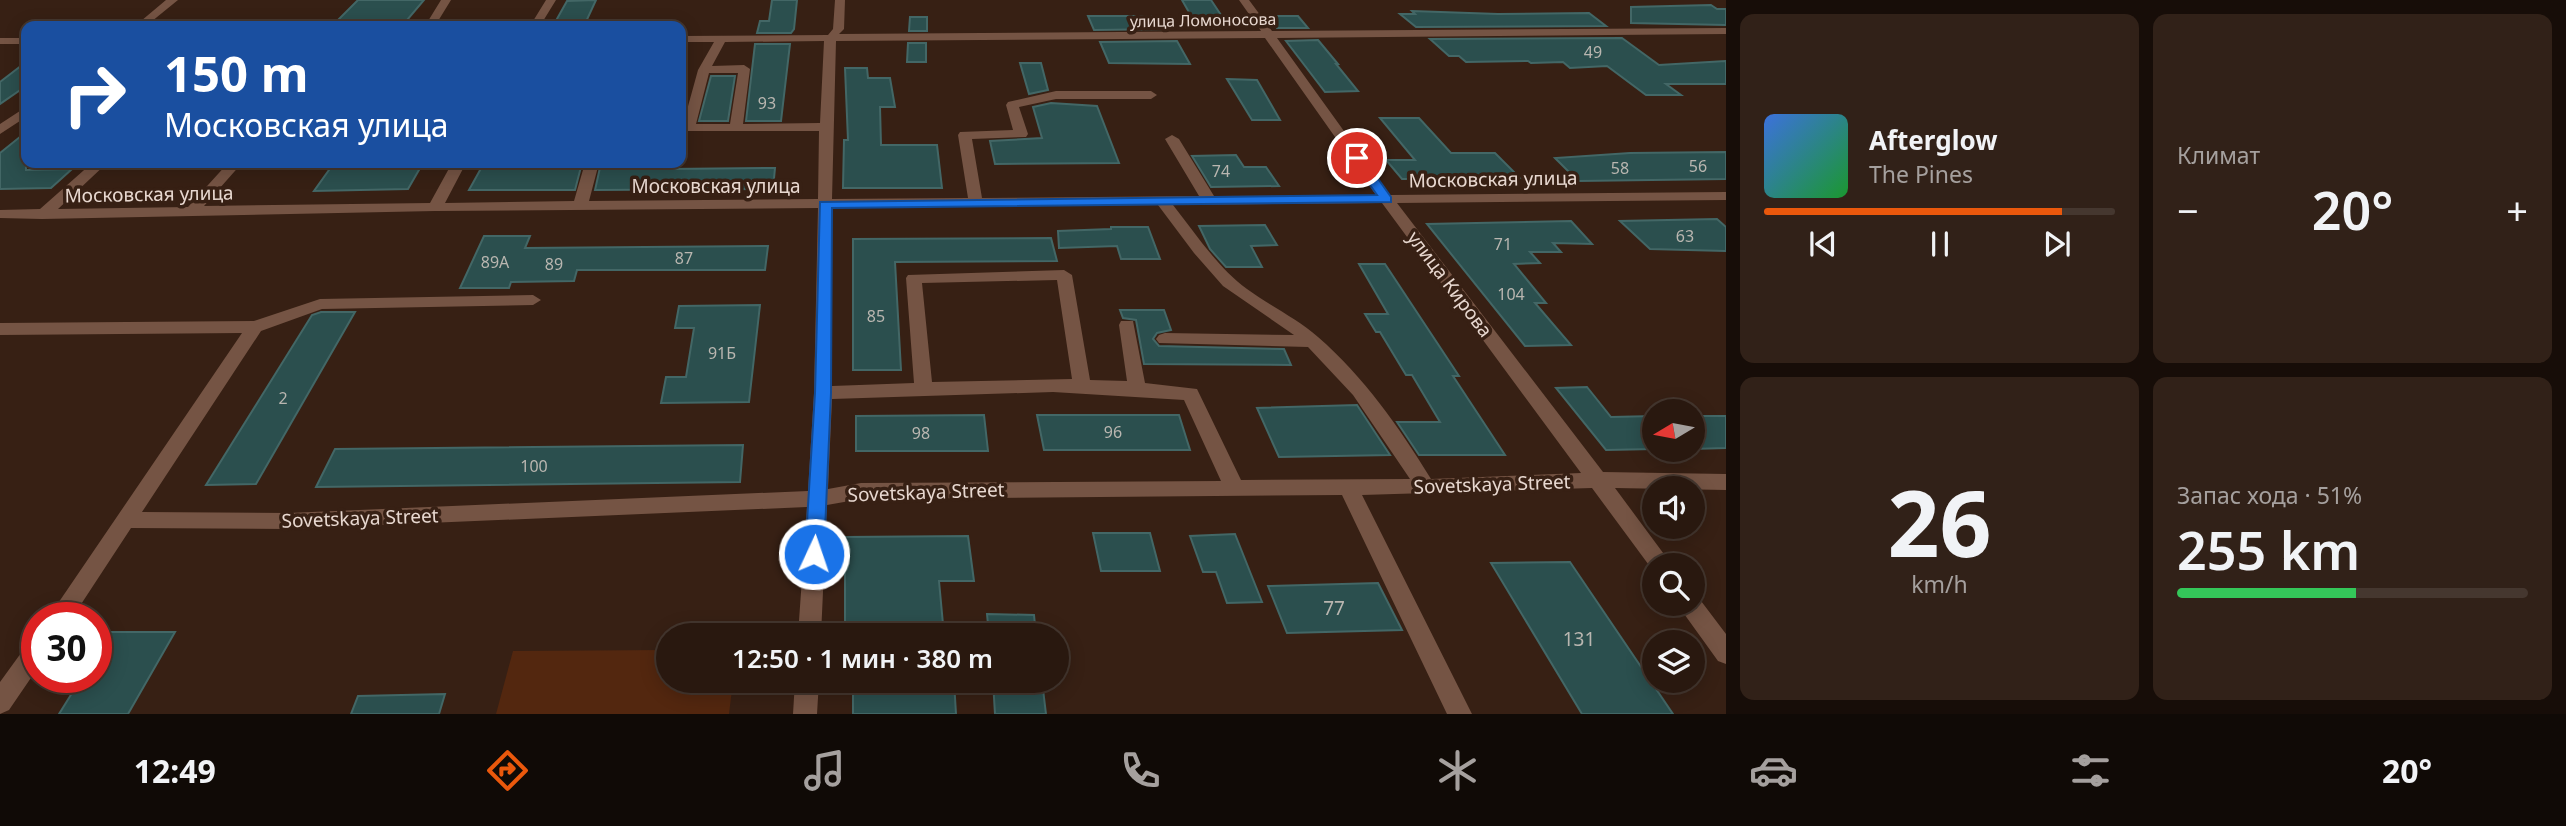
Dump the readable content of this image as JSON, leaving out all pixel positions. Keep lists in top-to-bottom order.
{
  "streets": {
    "street": [
      "улица Ломоносова",
      "Московская улица",
      "улица Кирова",
      "Sovetskaya Street"
    ]
  },
  "crossings": [
    ["улица Ломоносова", "улица Кирова"],
    ["Московская улица", "улица Кирова"],
    ["улица Кирова", "Sovetskaya Street"]
  ],
  "house_numbers": [
    "49",
    "93",
    "56",
    "58",
    "74",
    "63",
    "71",
    "87",
    "89А",
    "89",
    "104",
    "85",
    "91Б",
    "2",
    "96",
    "98",
    "100",
    "77",
    "131"
  ],
  "north": "left",
  "page": {
    "tile": [
      "Климат",
      ["26", "km/h"],
      ["Запас хода · 51%", "255 km"]
    ],
    "turn": ["150 m", "Московская улица"],
    "song": ["Afterglow", "The Pines"],
    "heat": ["−", "20°", "+"],
    "limit": "30",
    "trip": "12:50 · 1 мин · 380 m",
    "tabs": ["12:49", "20°"]
  }
}
